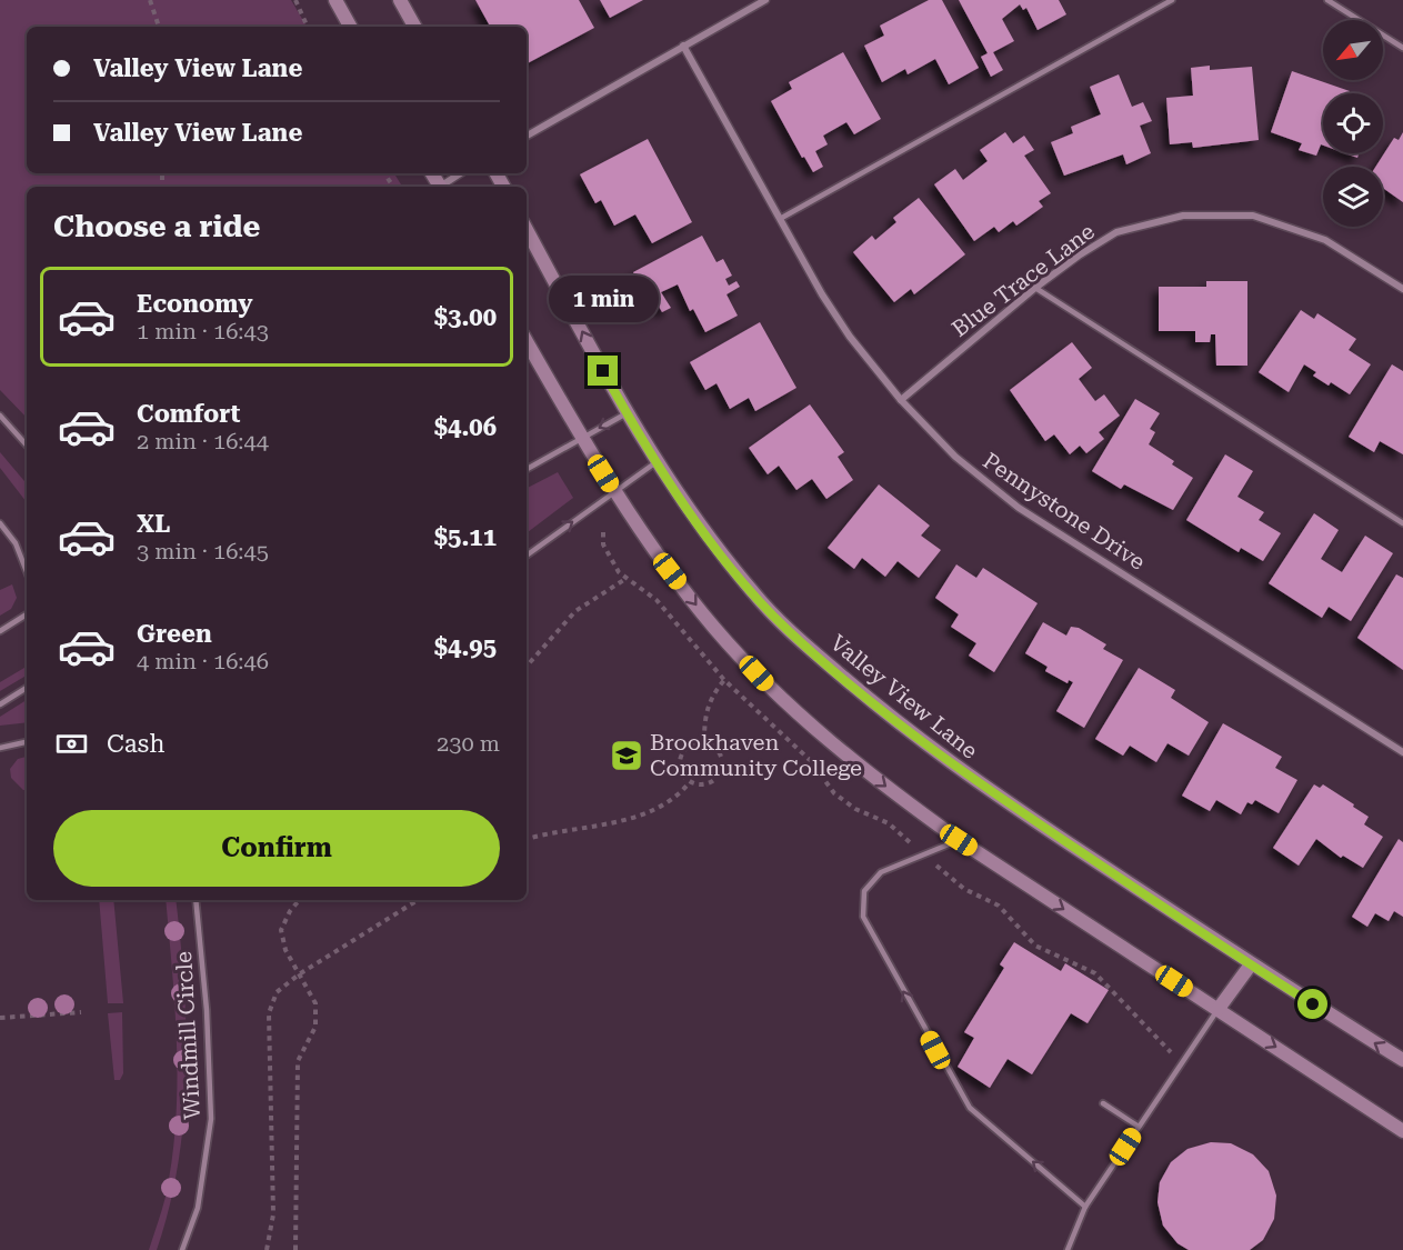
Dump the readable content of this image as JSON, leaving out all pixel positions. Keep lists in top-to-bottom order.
{
  "streets": {
    "main road": ["Valley View Lane"],
    "street": ["Blue Trace Lane", "Pennystone Drive"],
    "lane": ["Windmill Circle"]
  },
  "crossings": [
    ["Blue Trace Lane", "Pennystone Drive"]
  ],
  "places": {
    "school or university": ["Brookhaven Community College"]
  },
  "north": "bottom left",
  "page": {
    "banner": ["Valley View Lane", "Valley View Lane"],
    "heading": "Choose a ride",
    "list": [
      {
        "name": "Economy",
        "note": "1 min · 16:43",
        "value": "$3.00"
      },
      {
        "name": "Comfort",
        "note": "2 min · 16:44",
        "value": "$4.06"
      },
      {
        "name": "XL",
        "note": "3 min · 16:45",
        "value": "$5.11"
      },
      {
        "name": "Green",
        "note": "4 min · 16:46",
        "value": "$4.95"
      }
    ],
    "bubble": "1 min",
    "pay": ["Cash", "230 m"],
    "buttons": "Confirm"
  }
}
